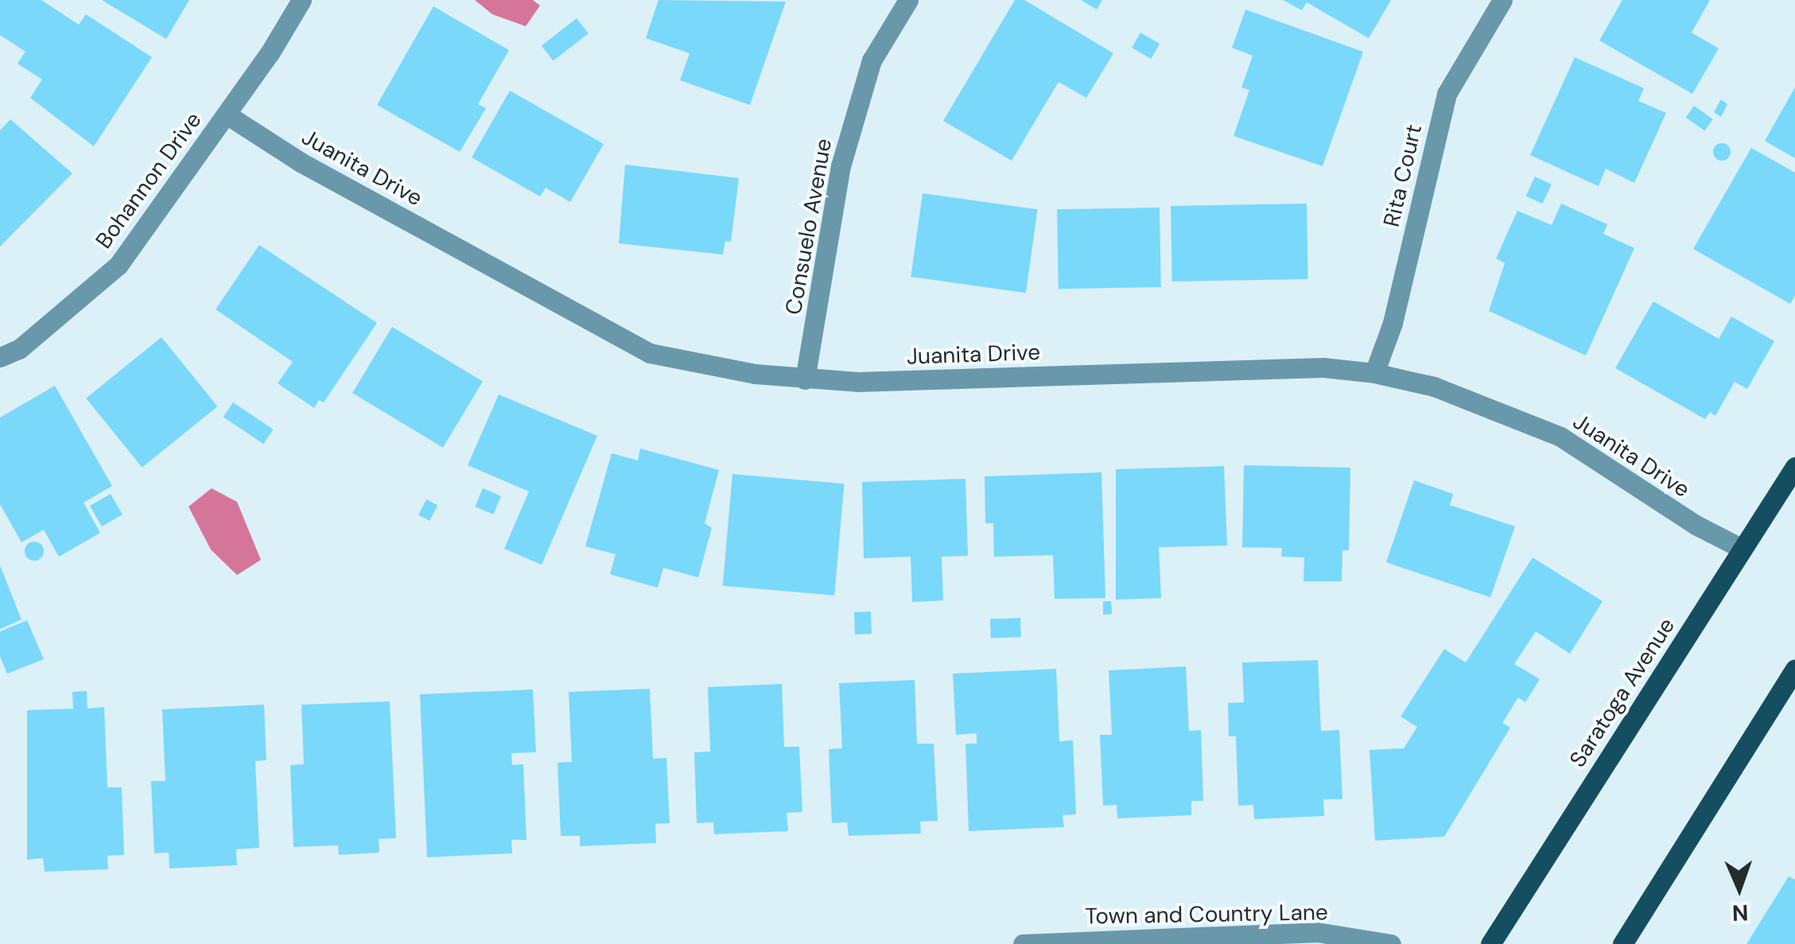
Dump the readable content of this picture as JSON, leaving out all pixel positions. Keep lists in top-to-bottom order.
{
  "streets": {
    "main road": ["Saratoga Avenue"],
    "street": [
      "Juanita Drive",
      "Rita Court",
      "Bohannon Drive",
      "Consuelo Avenue",
      "Town and Country Lane"
    ]
  },
  "crossings": [
    ["Juanita Drive", "Rita Court"],
    ["Juanita Drive", "Bohannon Drive"],
    ["Juanita Drive", "Consuelo Avenue"],
    ["Juanita Drive", "Saratoga Avenue"]
  ],
  "north": "bottom"
}
